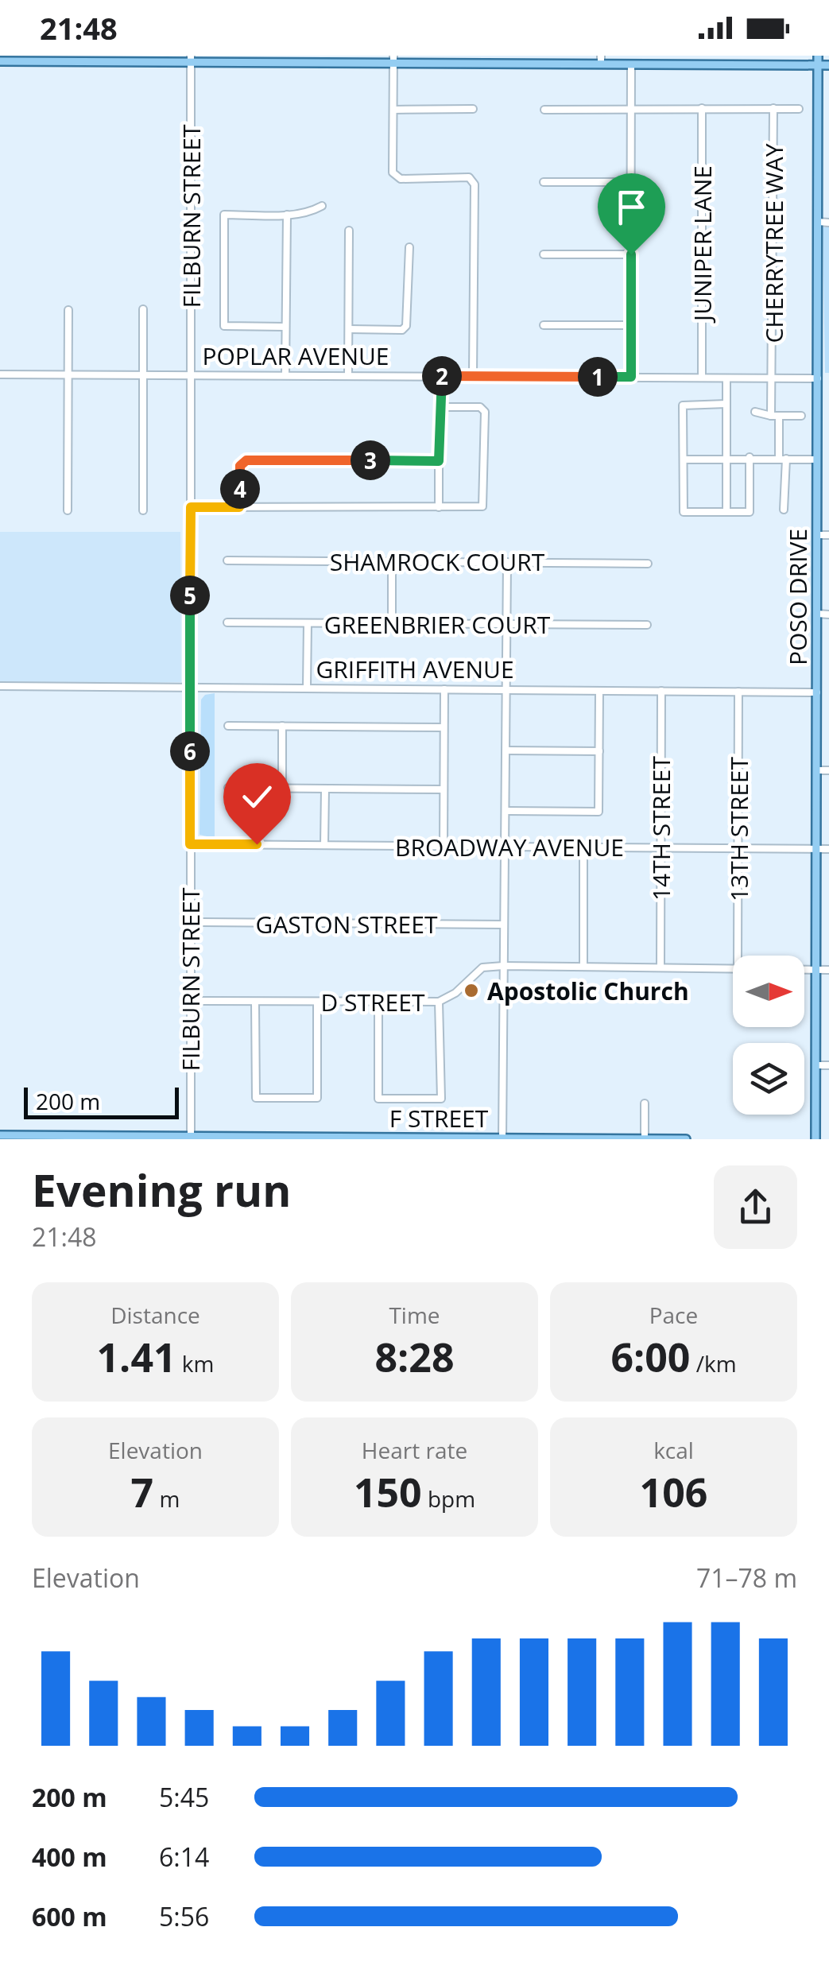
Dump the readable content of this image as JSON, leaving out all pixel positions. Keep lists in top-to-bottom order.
{
  "streets": {
    "main road": [
      "POPLAR AVENUE",
      "POSO DRIVE",
      "GRIFFITH AVENUE",
      "F STREET"
    ],
    "street": [
      "FILBURN STREET",
      "JUNIPER LANE",
      "CHERRYTREE WAY",
      "SHAMROCK COURT",
      "GREENBRIER COURT",
      "14TH STREET",
      "13TH STREET",
      "BROADWAY AVENUE",
      "GASTON STREET",
      "D STREET"
    ]
  },
  "crossings": [
    ["FILBURN STREET", "POPLAR AVENUE"],
    ["FILBURN STREET", "GRIFFITH AVENUE"],
    ["FILBURN STREET", "BROADWAY AVENUE"],
    ["FILBURN STREET", "GASTON STREET"],
    ["FILBURN STREET", "D STREET"],
    ["FILBURN STREET", "F STREET"],
    ["JUNIPER LANE", "POPLAR AVENUE"],
    ["CHERRYTREE WAY", "POPLAR AVENUE"],
    ["POPLAR AVENUE", "POSO DRIVE"],
    ["POSO DRIVE", "GRIFFITH AVENUE"],
    ["POSO DRIVE", "BROADWAY AVENUE"],
    ["POSO DRIVE", "D STREET"],
    ["GRIFFITH AVENUE", "14TH STREET"],
    ["GRIFFITH AVENUE", "13TH STREET"],
    ["14TH STREET", "BROADWAY AVENUE"],
    ["14TH STREET", "D STREET"],
    ["13TH STREET", "BROADWAY AVENUE"]
  ],
  "places": ["Apostolic Church"],
  "scale_bar": "200 m",
  "north": "right",
  "page": {
    "status": "21:48",
    "pins": [
      "2",
      "1",
      "3",
      "4",
      "5",
      "6"
    ],
    "scale": "200 m",
    "heading": ["Evening run", "21:48"],
    "stats": [
      ["Distance", "1.41 km"],
      ["Time", "8:28"],
      ["Pace", "6:00 /km"],
      ["Elevation", "7 m"],
      ["Heart rate", "150 bpm"],
      ["kcal", "106"]
    ],
    "chart": ["Elevation", "71–78 m"],
    "list": [
      {
        "name": "200 m",
        "note": "5:45"
      },
      {
        "name": "400 m",
        "note": "6:14"
      },
      {
        "name": "600 m",
        "note": "5:56"
      }
    ]
  }
}
